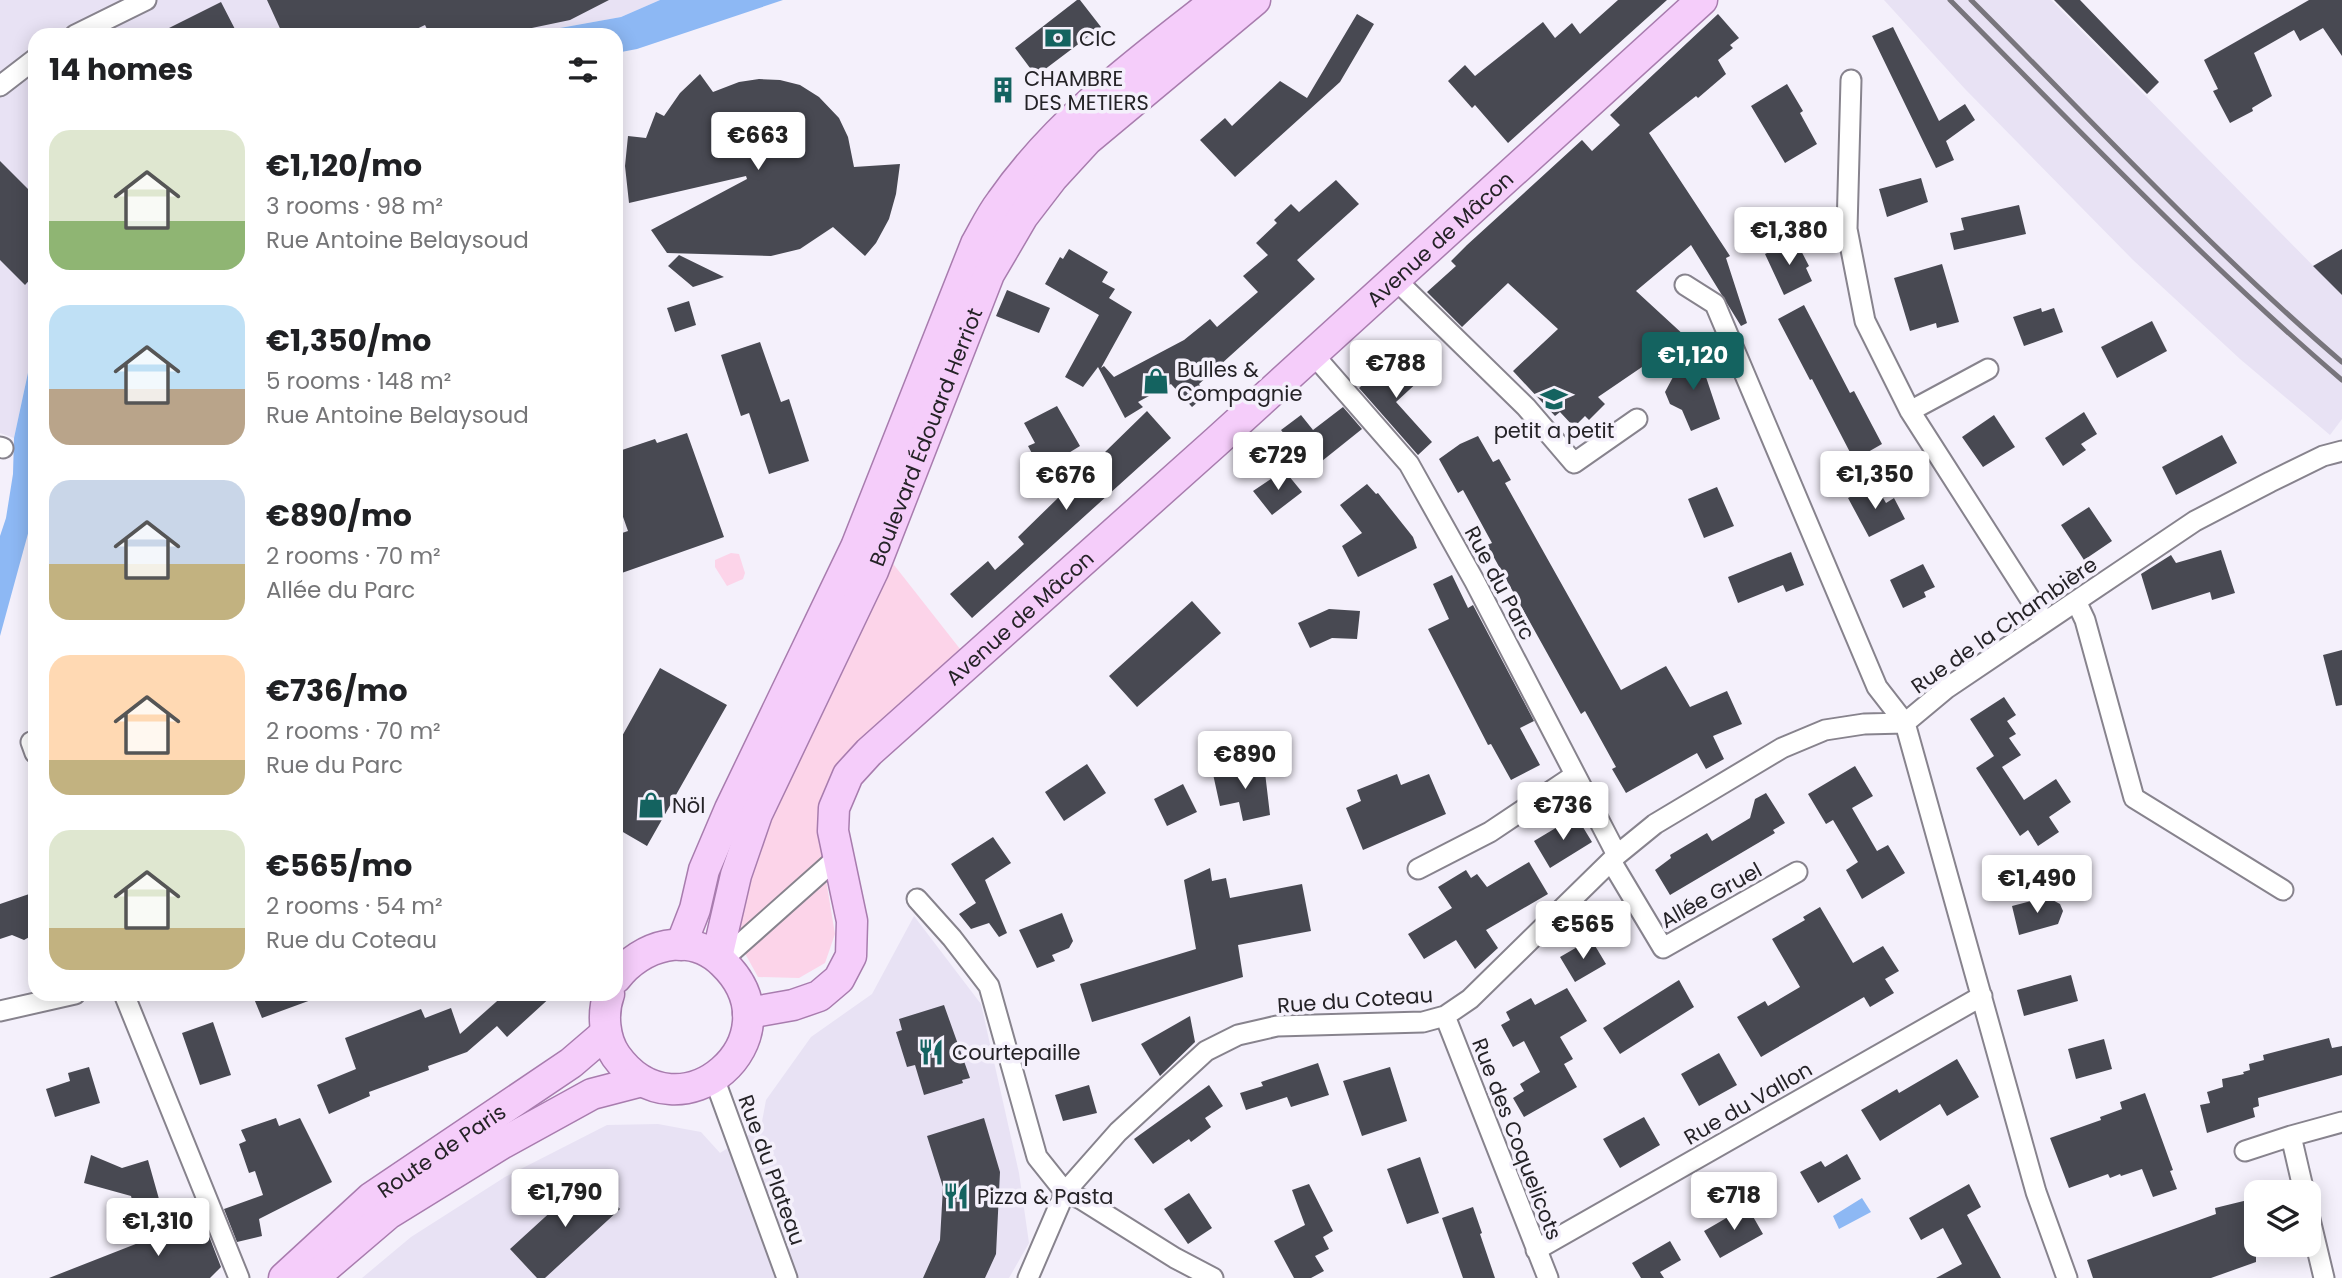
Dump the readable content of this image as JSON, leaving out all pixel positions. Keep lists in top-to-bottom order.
{
  "streets": {
    "main road": ["Avenue de Mâcon", "Boulevard Édouard Herriot", "Route de Paris"],
    "street": [
      "Rue du Parc",
      "Rue de la Chambière",
      "Allée Gruel",
      "Rue du Coteau",
      "Rue du Vallon",
      "Rue des Coquelicots",
      "Rue du Plateau"
    ]
  },
  "crossings": [
    ["Avenue de Mâcon", "Rue du Parc"],
    ["Rue du Parc", "Allée Gruel"],
    ["Rue du Parc", "Rue du Coteau"],
    ["Rue de la Chambière", "Rue du Coteau"],
    ["Rue de la Chambière", "Rue du Vallon"],
    ["Allée Gruel", "Rue du Coteau"],
    ["Rue du Coteau", "Rue des Coquelicots"],
    ["Rue du Vallon", "Rue des Coquelicots"]
  ],
  "places": {
    "bank": ["CIC"],
    "building": ["CHAMBRE DES METIERS"],
    "shop": ["Bulles & Compagnie", "Nöl"],
    "school or university": ["petit a petit"],
    "restaurant": ["Courtepaille", "Pizza & Pasta"]
  },
  "page": {
    "heading": "14 homes",
    "price": [
      "€663",
      "€1,380",
      "€1,120",
      "€788",
      "€729",
      "€1,350",
      "€676",
      "€890",
      "€736",
      "€1,490",
      "€565",
      "€1,790",
      "€718",
      "€1,310"
    ],
    "list": [
      {
        "name": "€1,120/mo",
        "note": "3 rooms · 98 m² · Rue Antoine Belaysoud"
      },
      {
        "name": "€1,350/mo",
        "note": "5 rooms · 148 m² · Rue Antoine Belaysoud"
      },
      {
        "name": "€890/mo",
        "note": "2 rooms · 70 m² · Allée du Parc"
      },
      {
        "name": "€736/mo",
        "note": "2 rooms · 70 m² · Rue du Parc"
      },
      {
        "name": "€565/mo",
        "note": "2 rooms · 54 m² · Rue du Coteau"
      }
    ]
  }
}
